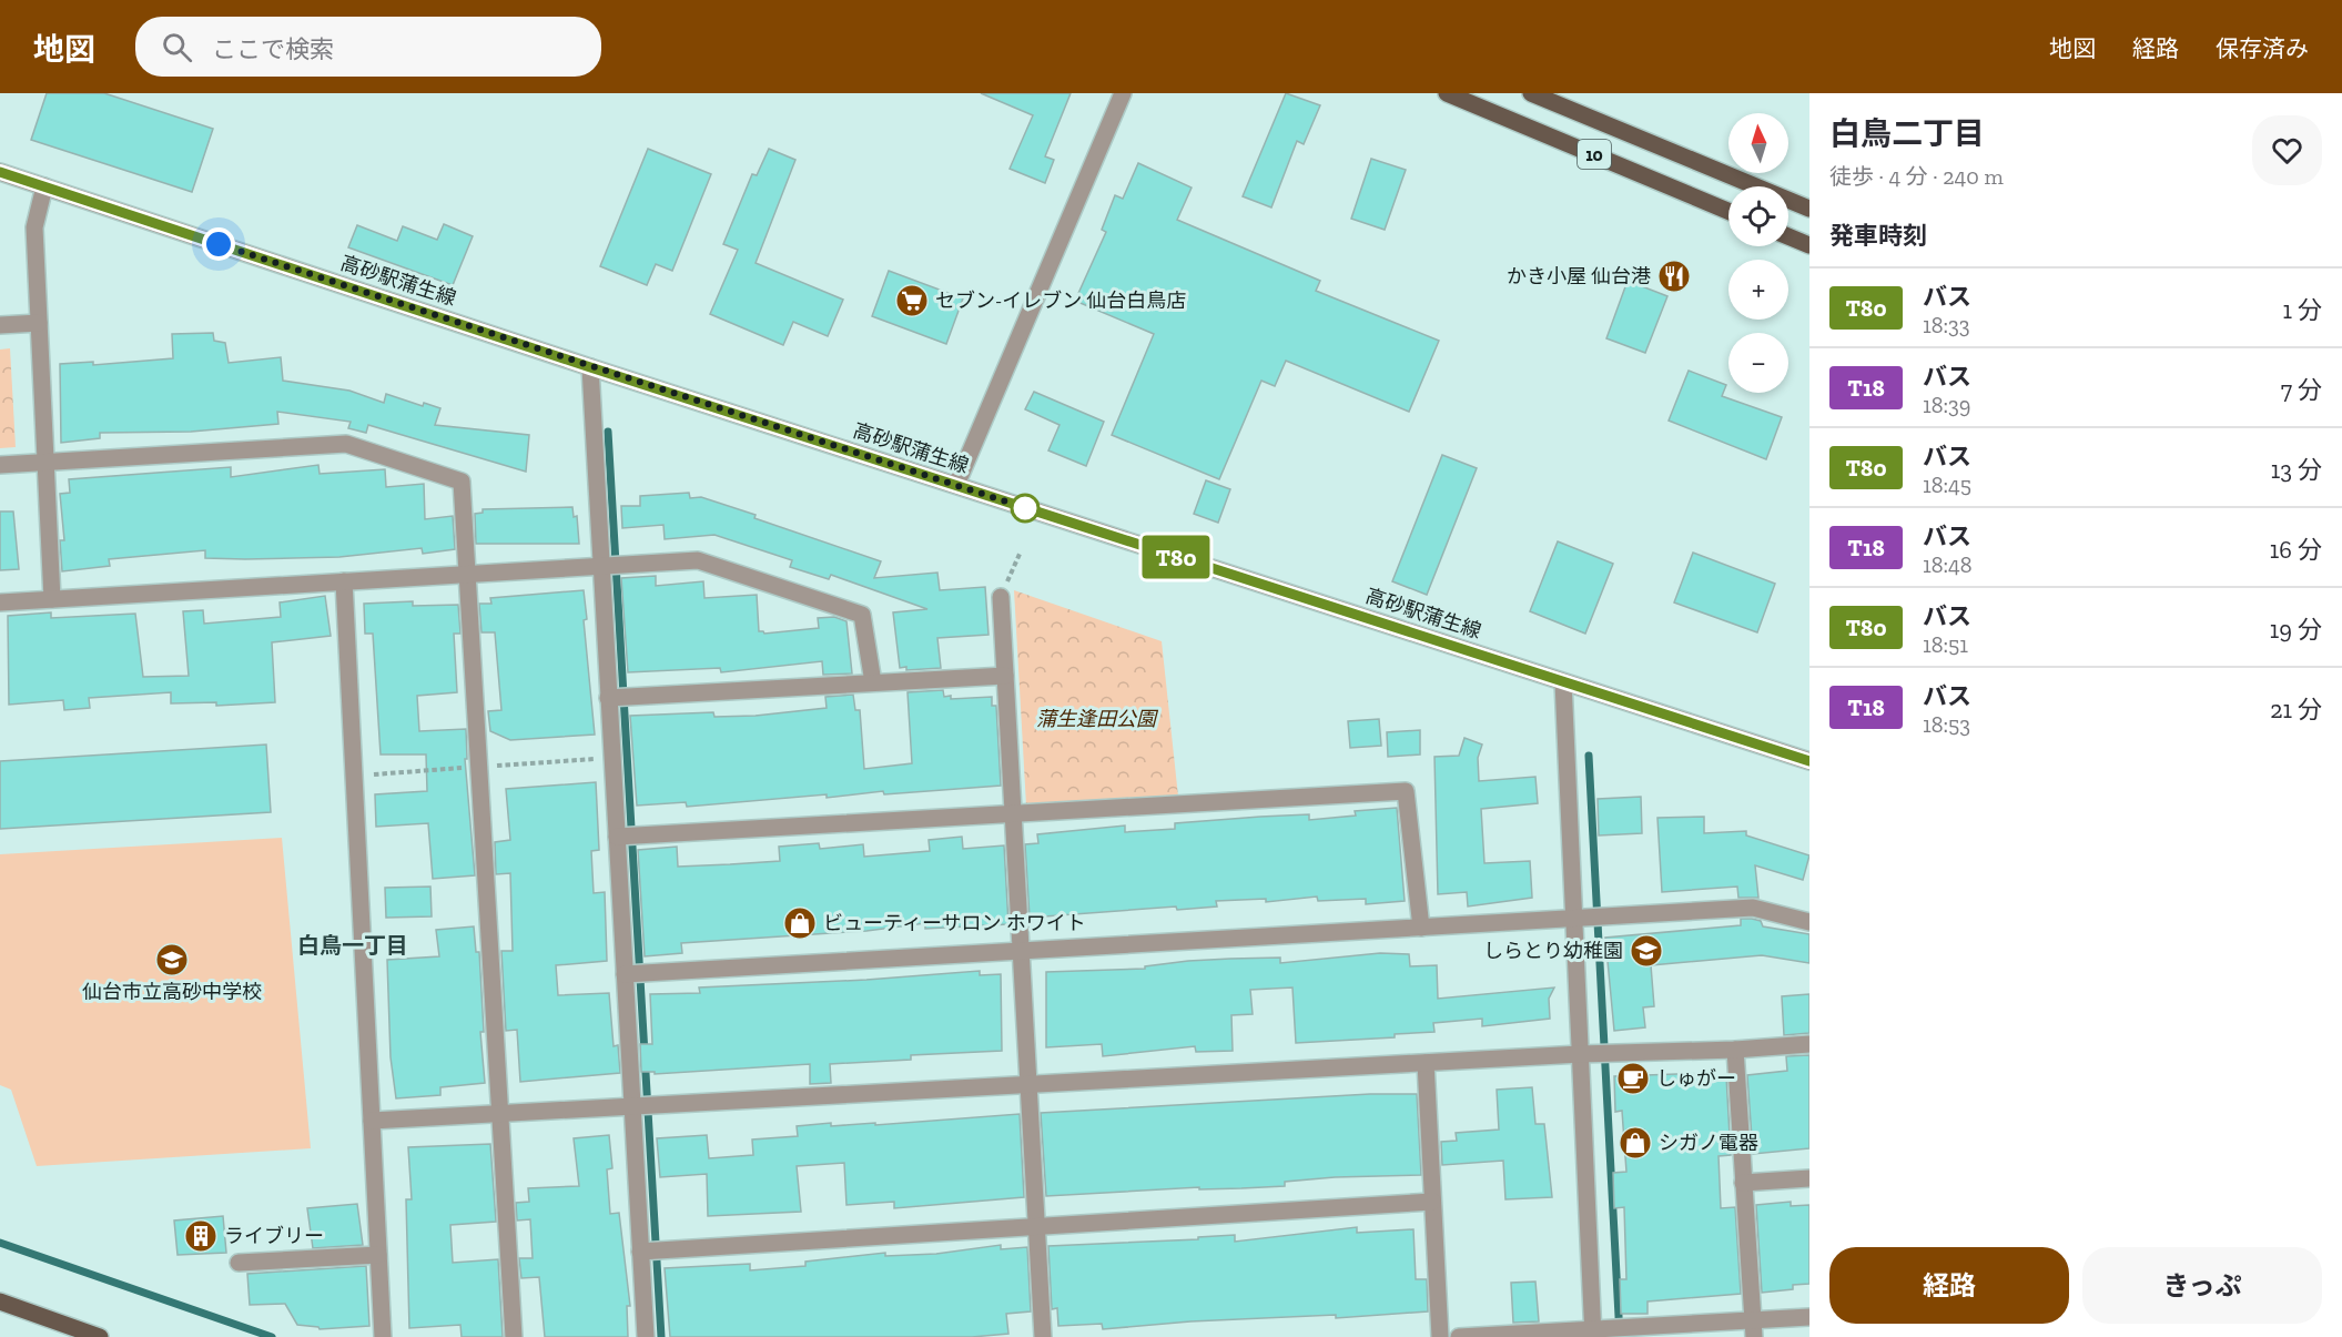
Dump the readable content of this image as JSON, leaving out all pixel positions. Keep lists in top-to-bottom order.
{
  "streets": {
    "main road": ["10"],
    "street": ["高砂駅蒲生線"]
  },
  "districts": ["白鳥一丁目"],
  "parks": ["蒲生逢田公園"],
  "places": {
    "restaurant": ["かき小屋 仙台港"],
    "supermarket": ["セブン-イレブン 仙台白鳥店"],
    "shop": ["ビューティーサロン ホワイト", "シガノ電器"],
    "school or university": ["しらとり幼稚園", "仙台市立高砂中学校"],
    "cafe": ["しゅがー"],
    "building": ["ライブリー"]
  },
  "lines": ["bus line T80"],
  "north": "top",
  "page": {
    "header": "地図",
    "search": "ここで検索",
    "nav": ["地図", "経路", "保存済み"],
    "on_map": "T80",
    "heading": [
      ["白鳥二丁目", "徒歩 · 4 分 · 240 m"],
      "発車時刻"
    ],
    "map_buttons": ["+", "−"],
    "list": [
      {
        "mark": "T80",
        "name": "バス",
        "note": "18:33",
        "value": "1 分"
      },
      {
        "mark": "T18",
        "name": "バス",
        "note": "18:39",
        "value": "7 分"
      },
      {
        "mark": "T80",
        "name": "バス",
        "note": "18:45",
        "value": "13 分"
      },
      {
        "mark": "T18",
        "name": "バス",
        "note": "18:48",
        "value": "16 分"
      },
      {
        "mark": "T80",
        "name": "バス",
        "note": "18:51",
        "value": "19 分"
      },
      {
        "mark": "T18",
        "name": "バス",
        "note": "18:53",
        "value": "21 分"
      }
    ],
    "buttons": ["経路", "きっぷ"]
  }
}
